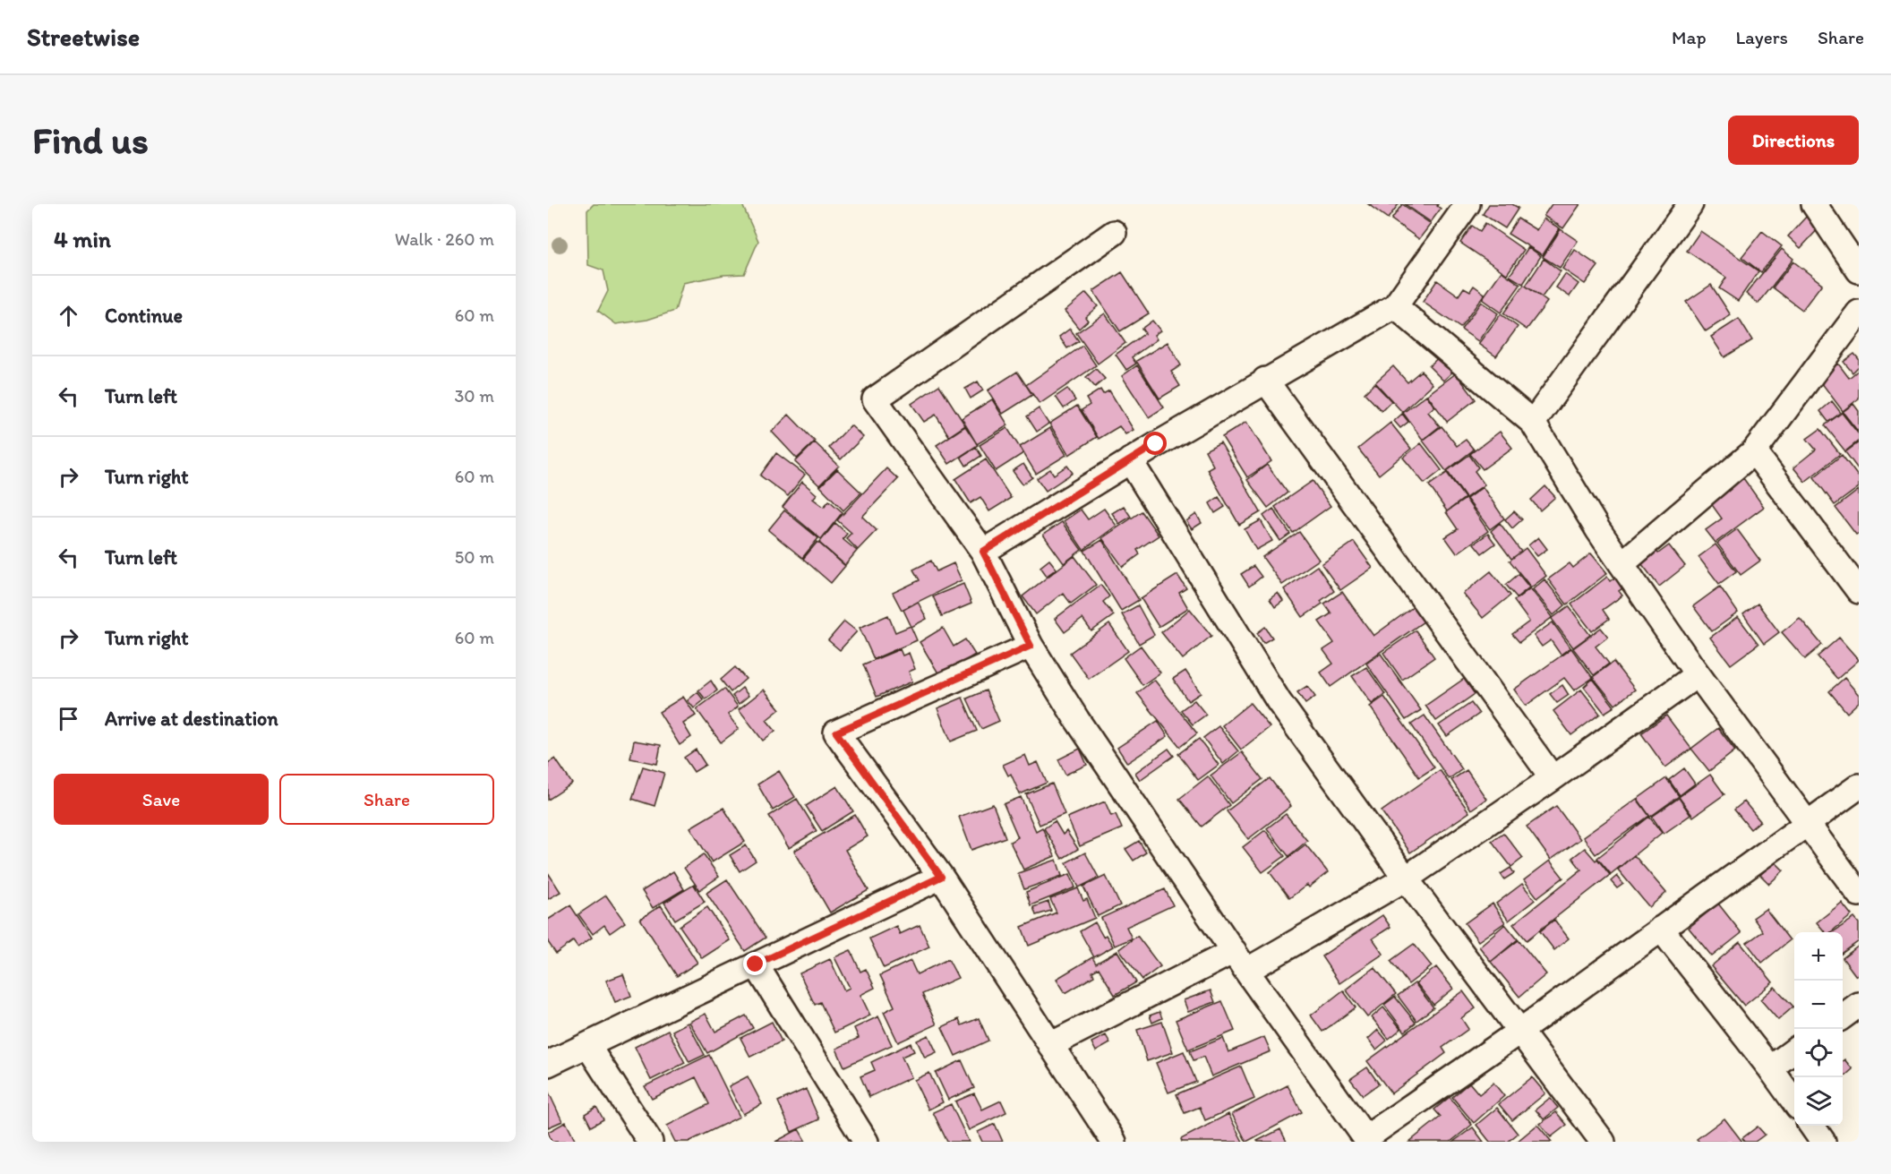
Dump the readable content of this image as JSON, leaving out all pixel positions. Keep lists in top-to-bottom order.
{
  "page": {
    "header": "Streetwise",
    "nav": ["Map", "Layers", "Share"],
    "buttons": [
      "Directions",
      ["Save", "Share"]
    ],
    "title": "Find us",
    "heading": ["4 min", "Walk · 260 m"],
    "list": [
      ["Continue", "60 m"],
      ["Turn left", "30 m"],
      ["Turn right", "60 m"],
      ["Turn left", "50 m"],
      ["Turn right", "60 m"],
      "Arrive at destination"
    ],
    "map_buttons": ["+", "−"]
  }
}
